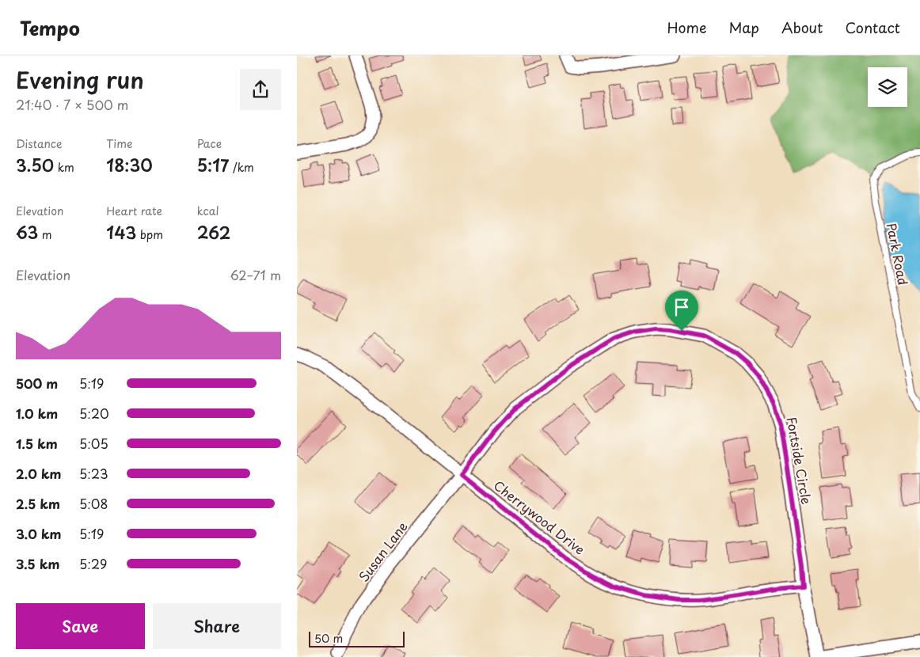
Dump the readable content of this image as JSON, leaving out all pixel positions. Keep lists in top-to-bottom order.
{
  "streets": {
    "street": ["Fortside Circle", "Cherrywood Drive", "Susan Lane"],
    "lane": ["Park Road"]
  },
  "crossings": [
    ["Fortside Circle", "Cherrywood Drive"],
    ["Fortside Circle", "Susan Lane"],
    ["Cherrywood Drive", "Susan Lane"]
  ],
  "scale_bar": "50 m",
  "page": {
    "header": "Tempo",
    "nav": [
      "Home",
      "Map",
      "About",
      "Contact"
    ],
    "heading": ["Evening run", "21:40 · 7 × 500 m"],
    "stats": [
      ["Distance", "3.50 km"],
      ["Time", "18:30"],
      ["Pace", "5:17 /km"],
      ["Elevation", "63 m"],
      ["Heart rate", "143 bpm"],
      ["kcal", "262"]
    ],
    "chart": ["Elevation", "62–71 m"],
    "list": [
      {
        "name": "500 m",
        "note": "5:19"
      },
      {
        "name": "1.0 km",
        "note": "5:20"
      },
      {
        "name": "1.5 km",
        "note": "5:05"
      },
      {
        "name": "2.0 km",
        "note": "5:23"
      },
      {
        "name": "2.5 km",
        "note": "5:08"
      },
      {
        "name": "3.0 km",
        "note": "5:19"
      },
      {
        "name": "3.5 km",
        "note": "5:29"
      }
    ],
    "buttons": ["Save", "Share"],
    "scale": "50 m"
  }
}
